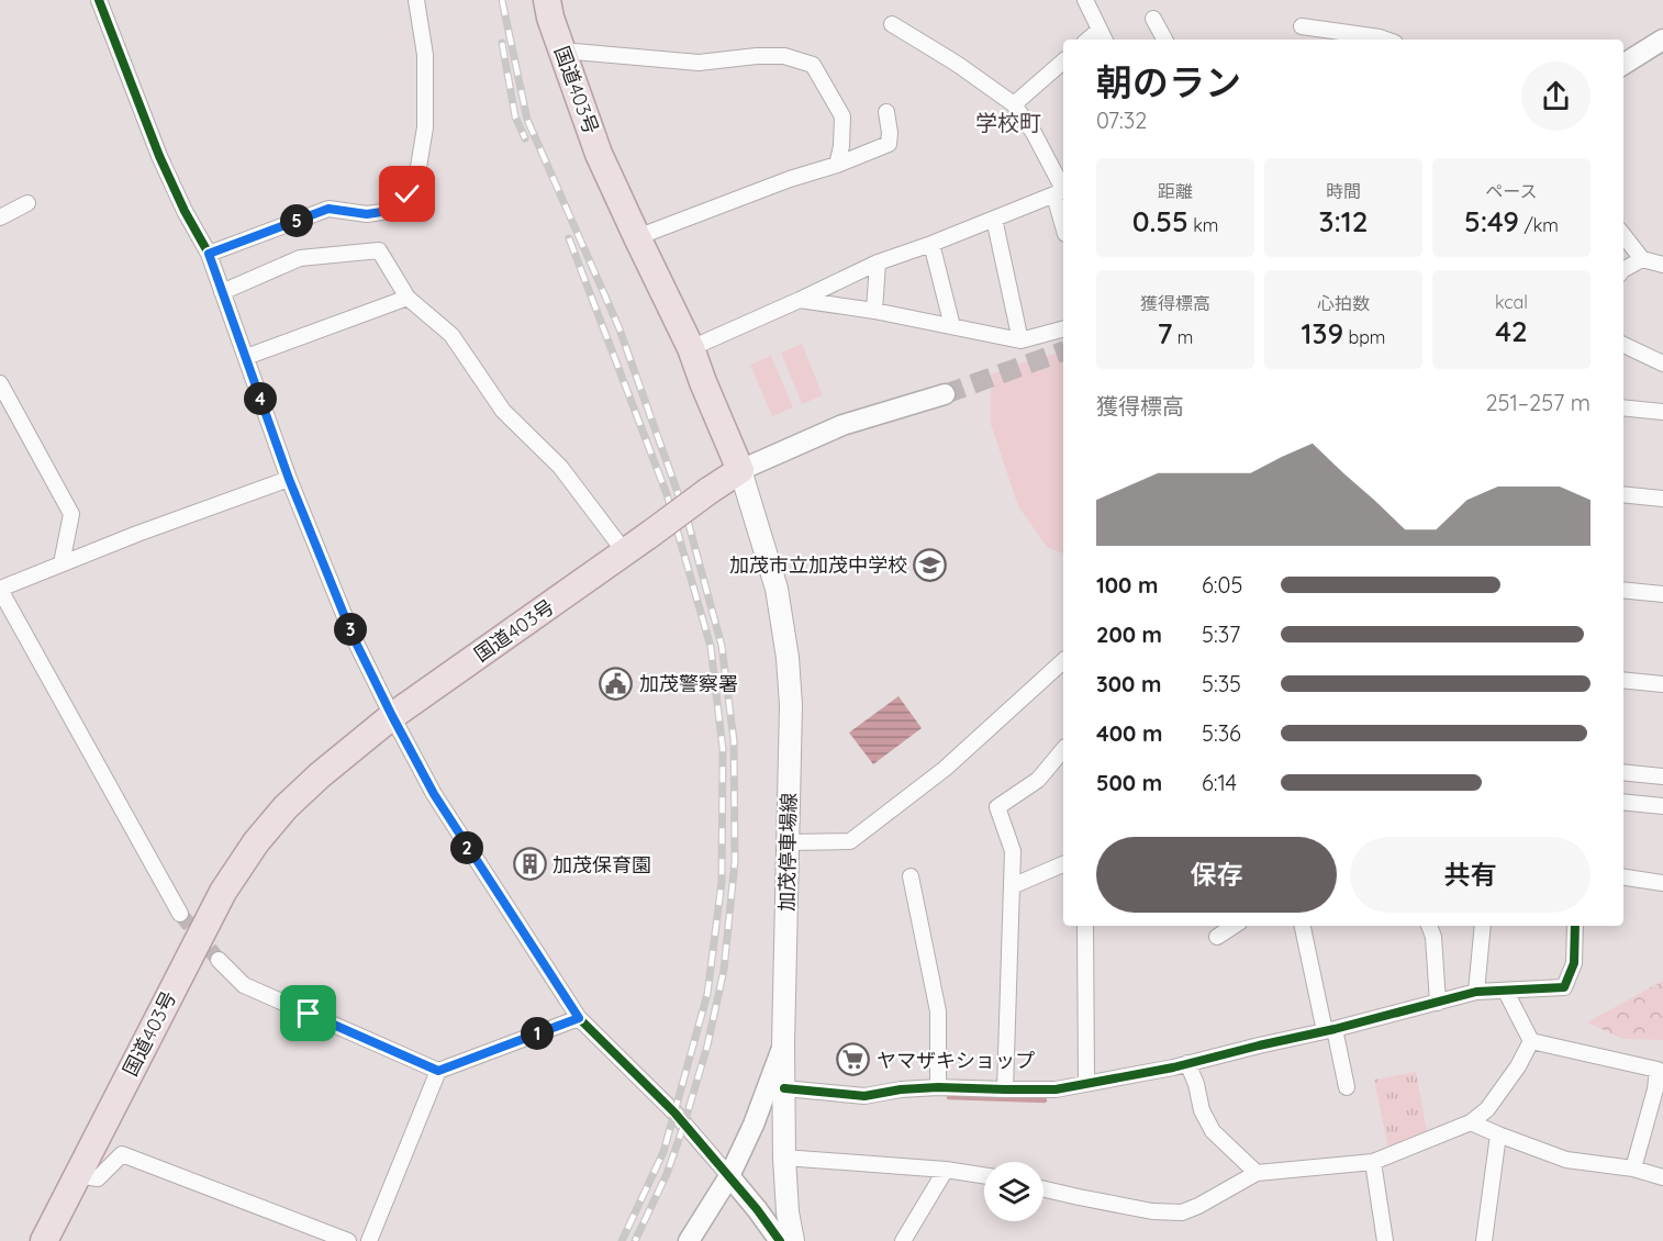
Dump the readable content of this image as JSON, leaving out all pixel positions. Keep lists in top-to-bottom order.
{
  "streets": {
    "highway": ["国道403号"],
    "main road": ["加茂停車場線"]
  },
  "crossings": [
    ["国道403号", "加茂停車場線"]
  ],
  "districts": ["学校町"],
  "places": {
    "school or university": ["加茂市立加茂中学校"],
    "public building": ["加茂警察署"],
    "building": ["加茂保育園"],
    "supermarket": ["ヤマザキショップ"]
  },
  "page": {
    "heading": ["朝のラン", "07:32"],
    "stats": [
      ["距離", "0.55 km"],
      ["時間", "3:12"],
      ["ペース", "5:49 /km"],
      ["獲得標高", "7 m"],
      ["心拍数", "139 bpm"],
      ["kcal", "42"]
    ],
    "pins": [
      "5",
      "4",
      "3",
      "2",
      "1"
    ],
    "chart": ["獲得標高", "251–257 m"],
    "list": [
      {
        "name": "100 m",
        "note": "6:05"
      },
      {
        "name": "200 m",
        "note": "5:37"
      },
      {
        "name": "300 m",
        "note": "5:35"
      },
      {
        "name": "400 m",
        "note": "5:36"
      },
      {
        "name": "500 m",
        "note": "6:14"
      }
    ],
    "buttons": ["保存", "共有"]
  }
}
